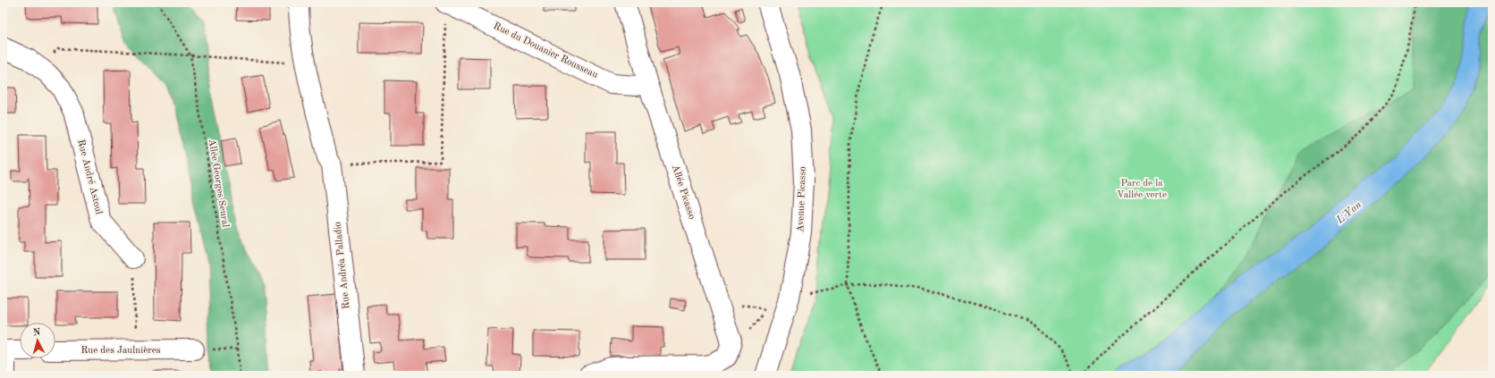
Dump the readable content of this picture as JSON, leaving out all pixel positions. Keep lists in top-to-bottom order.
{
  "streets": {
    "street": [
      "Rue du Douanier Rousseau",
      "Rue André Astoul",
      "Allée Picasso",
      "Avenue Picasso",
      "Rue Andréa Palladio",
      "Rue des Jaulnières"
    ],
    "path": ["Allée Georges Seural"]
  },
  "crossings": [
    ["Rue du Douanier Rousseau", "Allée Picasso"]
  ],
  "water": ["L'Yon"],
  "parks": ["Parc de la Vallée verte"],
  "north": "top"
}
